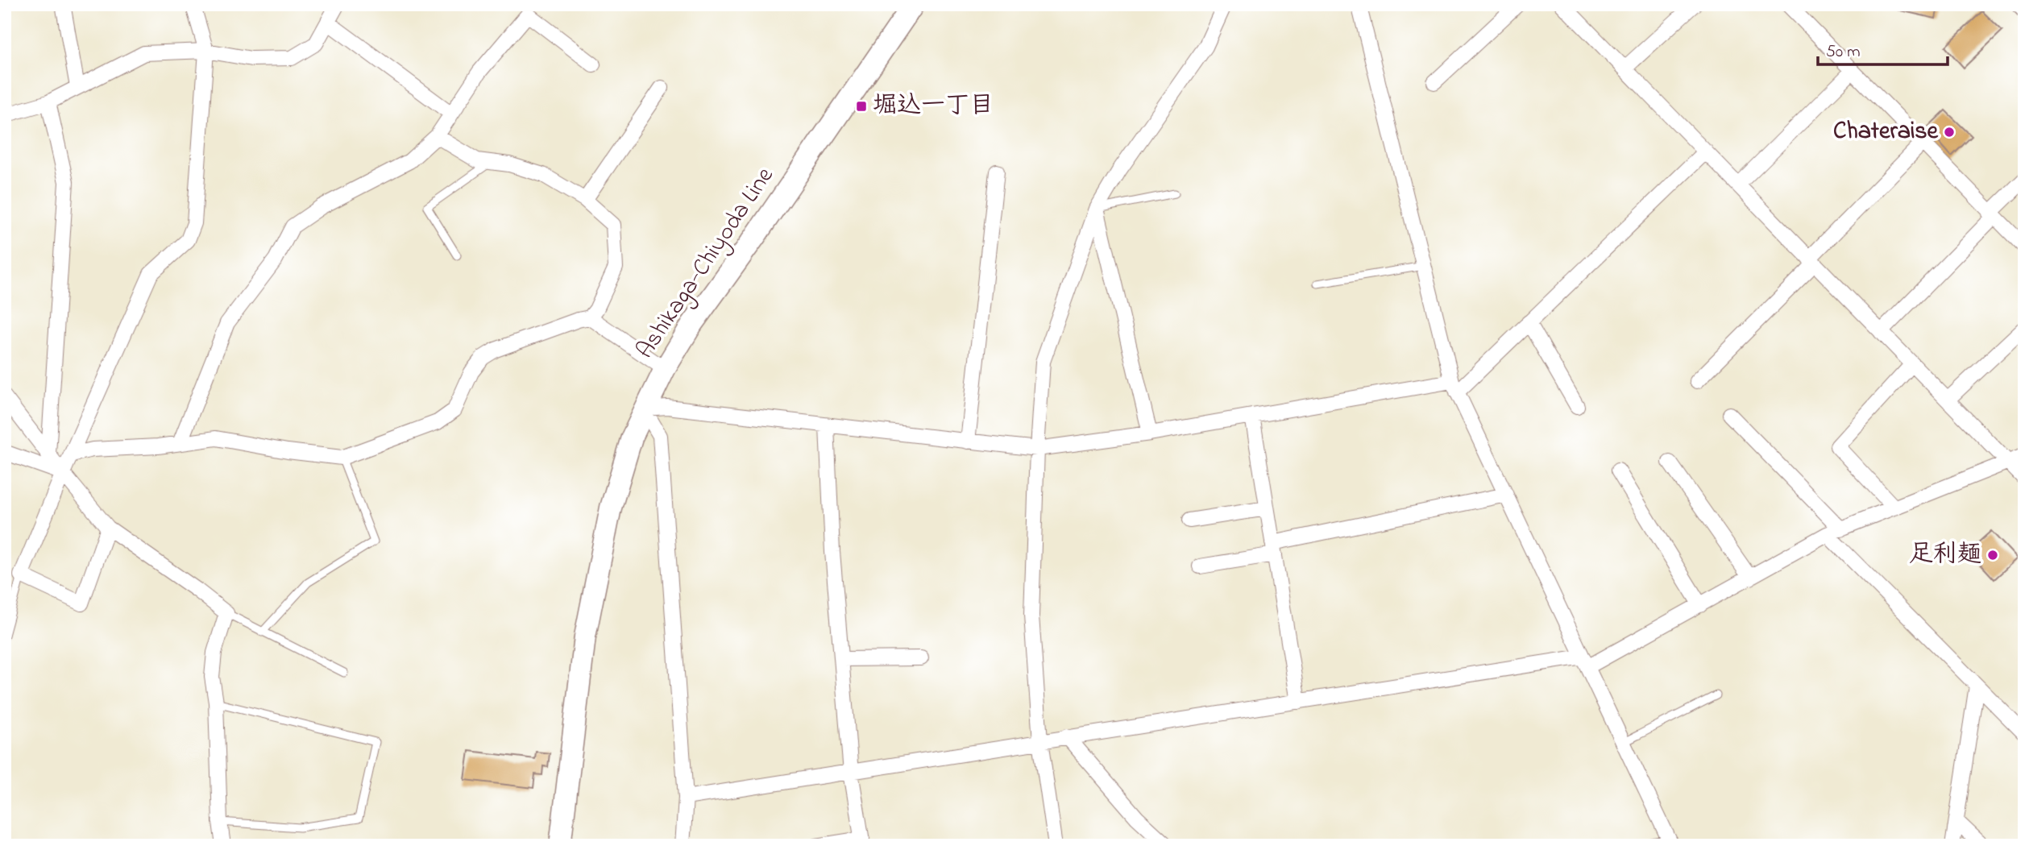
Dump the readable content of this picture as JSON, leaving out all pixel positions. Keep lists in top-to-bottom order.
{
  "streets": {
    "main road": ["Ashikaga-Chiyoda Line"]
  },
  "places": {
    "transit": ["堀込一丁目"],
    "other": ["Chateraise", "足利麺"]
  },
  "scale_bar": "50 m"
}
